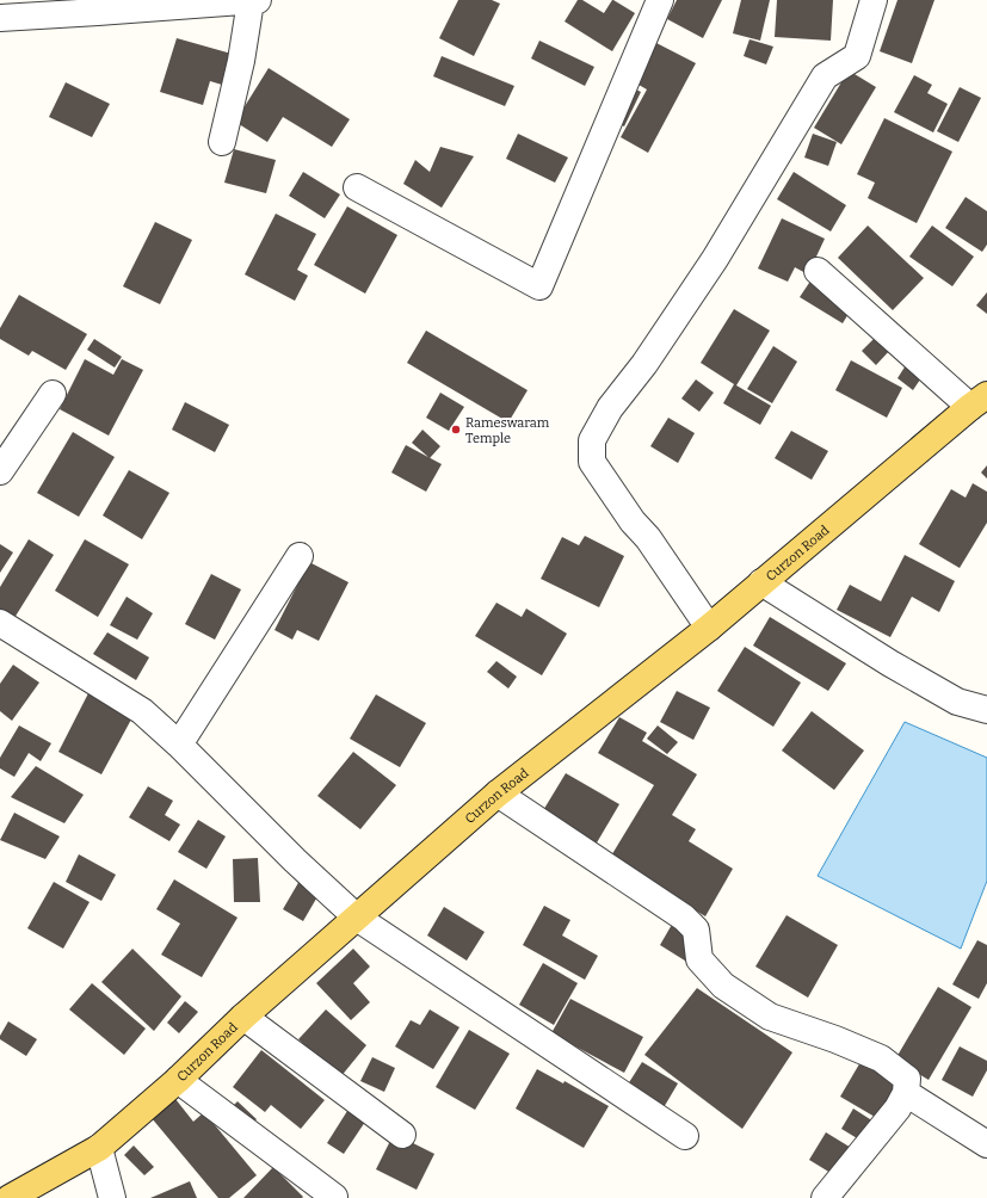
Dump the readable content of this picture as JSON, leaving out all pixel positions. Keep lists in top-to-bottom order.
{
  "streets": {
    "main road": ["Curzon Road"]
  },
  "places": ["Rameswaram Temple"]
}
